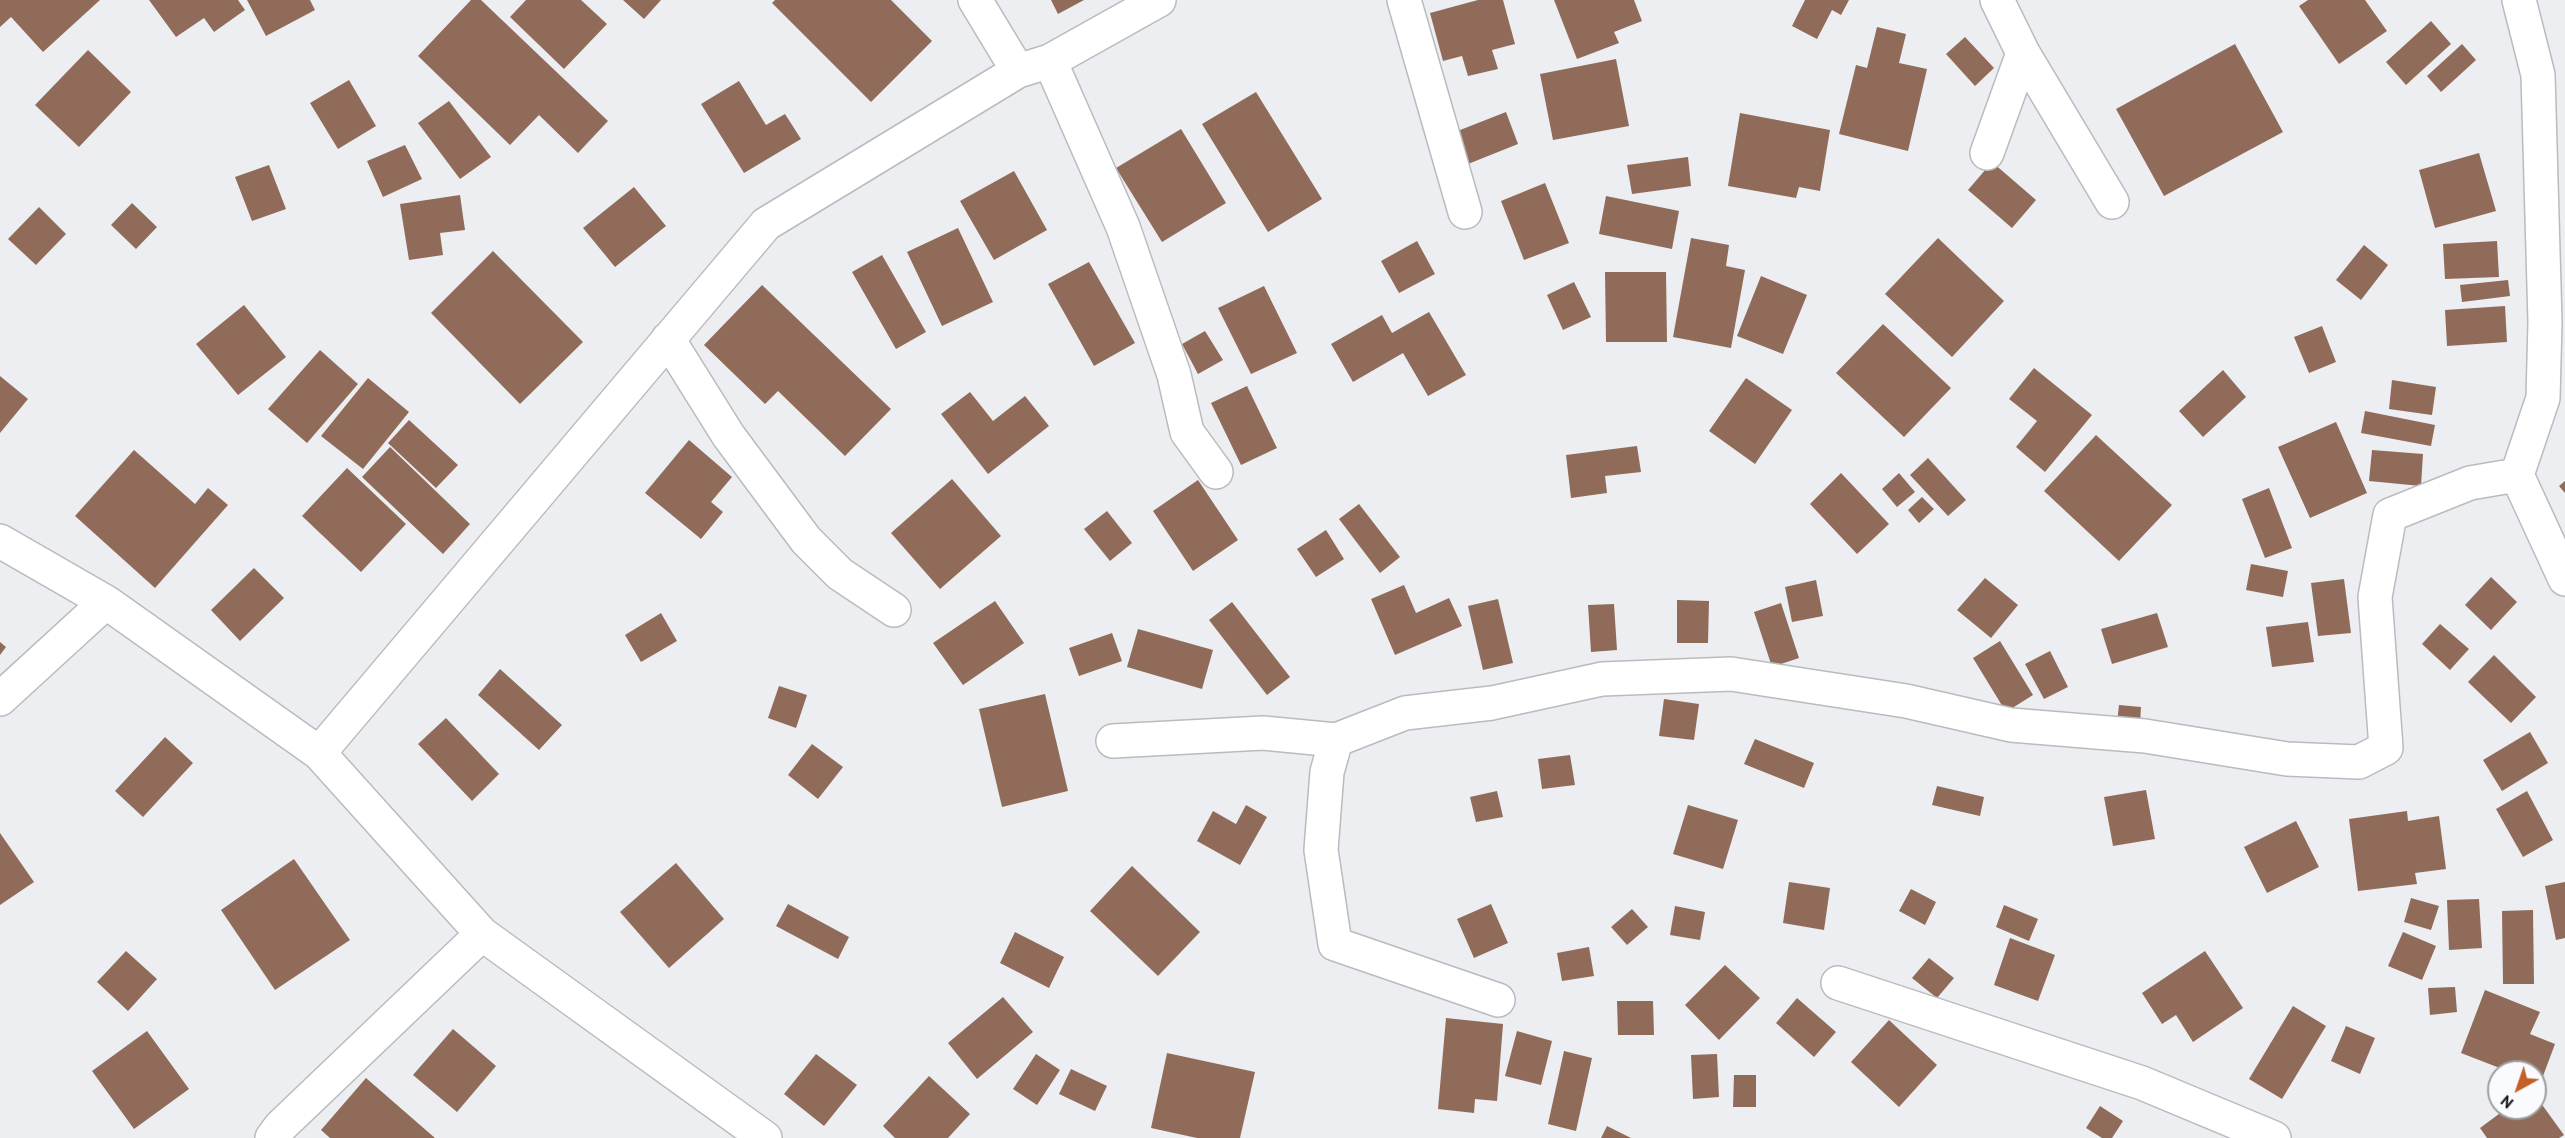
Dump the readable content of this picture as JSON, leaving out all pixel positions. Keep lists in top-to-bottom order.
{
  "north": "bottom left"
}
